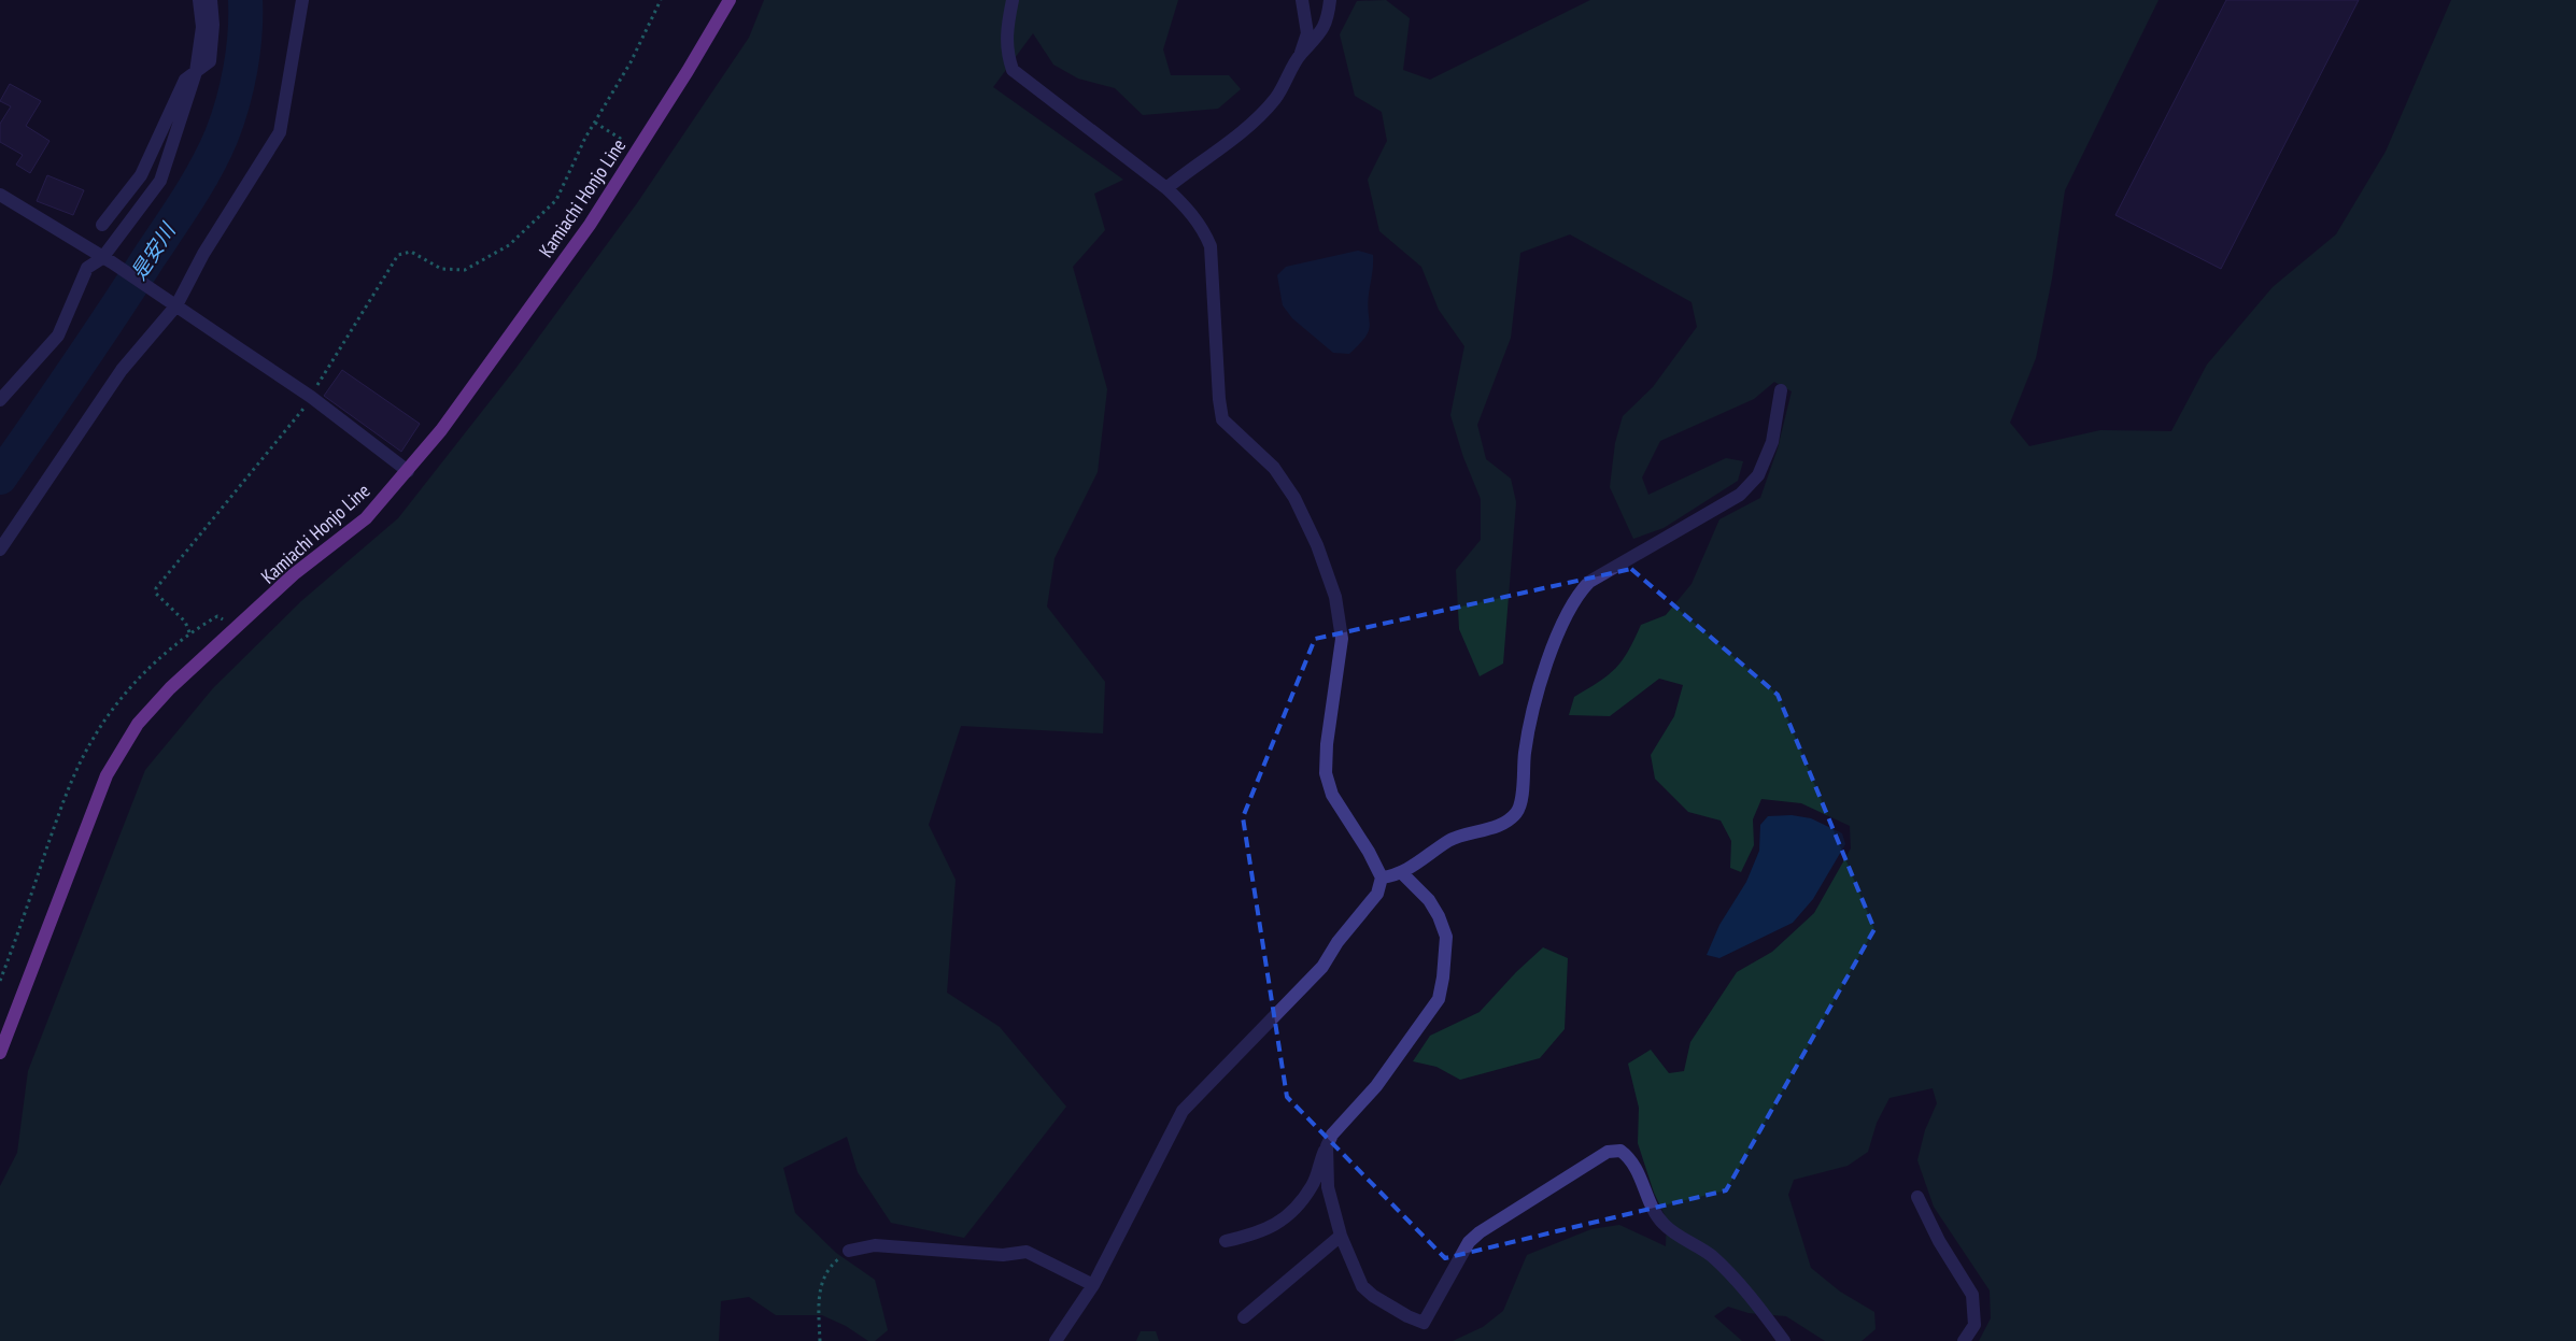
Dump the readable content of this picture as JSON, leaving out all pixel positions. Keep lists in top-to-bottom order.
{
  "streets": {
    "main road": ["Kamiachi Honjo Line"]
  },
  "water": ["是安川"]
}
